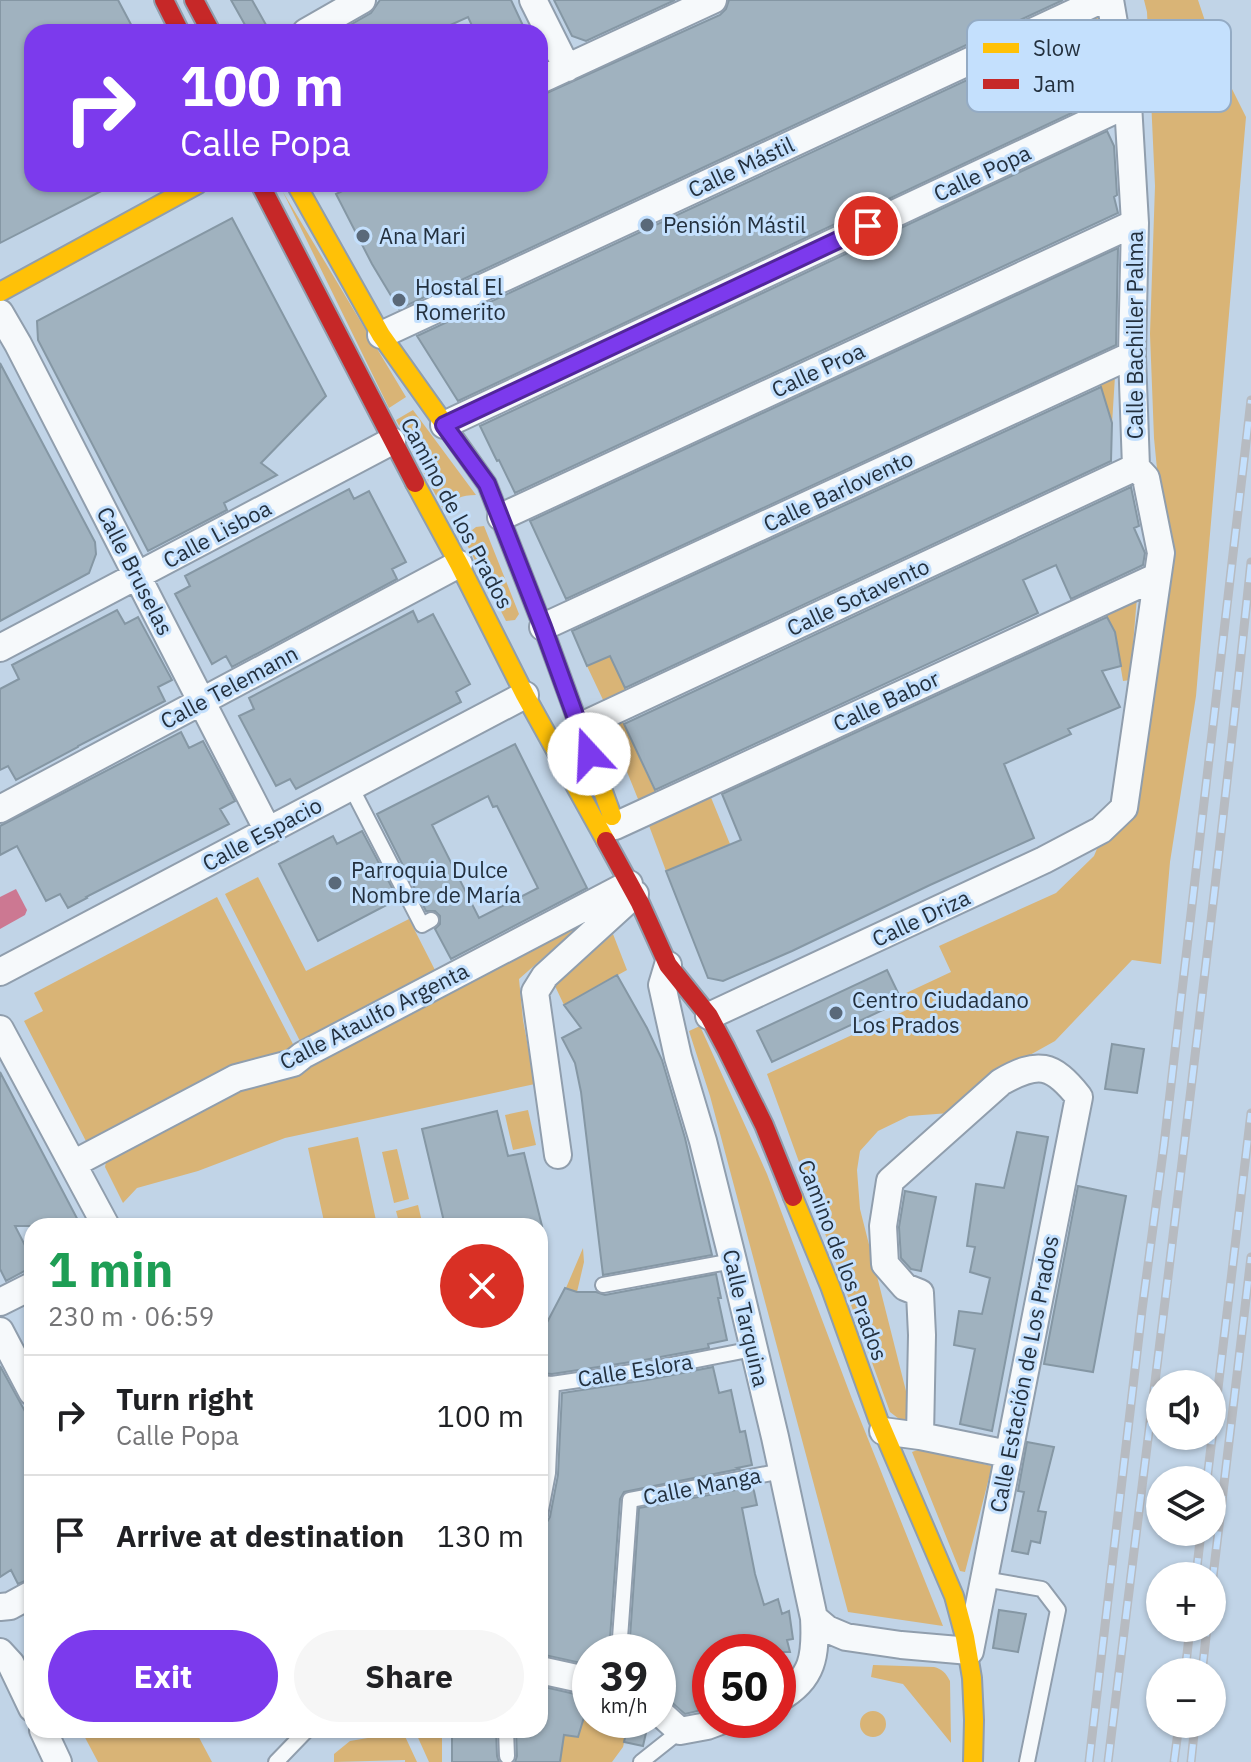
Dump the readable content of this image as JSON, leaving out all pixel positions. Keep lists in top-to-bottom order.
{
  "streets": {
    "main road": ["Camino de los Prados"],
    "street": [
      "Calle Mástil",
      "Calle Popa",
      "Calle Bachiller Palma",
      "Calle Proa",
      "Calle Barlovento",
      "Calle Lisboa",
      "Calle Bruselas",
      "Calle Sotavento",
      "Calle Telemann",
      "Calle Babor",
      "Calle Espacio",
      "Calle Driza",
      "Calle Ataulfo Argenta",
      "Calle Tarquina",
      "Calle Estación de Los Prados"
    ],
    "lane": ["Calle Eslora", "Calle Manga"]
  },
  "crossings": [
    ["Calle Mástil", "Camino de los Prados"],
    ["Calle Popa", "Camino de los Prados"],
    ["Calle Bachiller Palma", "Calle Proa"],
    ["Calle Bachiller Palma", "Calle Barlovento"],
    ["Calle Bachiller Palma", "Calle Sotavento"],
    ["Calle Bachiller Palma", "Calle Babor"],
    ["Calle Bachiller Palma", "Calle Driza"],
    ["Calle Proa", "Camino de los Prados"],
    ["Calle Barlovento", "Camino de los Prados"],
    ["Camino de los Prados", "Calle Lisboa"],
    ["Camino de los Prados", "Calle Sotavento"],
    ["Camino de los Prados", "Calle Telemann"],
    ["Camino de los Prados", "Calle Babor"],
    ["Camino de los Prados", "Calle Espacio"],
    ["Camino de los Prados", "Calle Driza"],
    ["Camino de los Prados", "Calle Ataulfo Argenta"],
    ["Camino de los Prados", "Calle Tarquina"],
    ["Camino de los Prados", "Calle Estación de Los Prados"],
    ["Calle Lisboa", "Calle Bruselas"],
    ["Calle Bruselas", "Calle Telemann"],
    ["Calle Bruselas", "Calle Espacio"],
    ["Calle Tarquina", "Calle Eslora"],
    ["Calle Tarquina", "Calle Manga"]
  ],
  "places": [
    "Pensión Mástil",
    "Ana Mari",
    "Hostal El Romerito",
    "Parroquia Dulce Nombre de María",
    "Centro Ciudadano Los Prados"
  ],
  "legend": ["Slow", "Jam"],
  "page": {
    "turn": ["100 m", "Calle Popa"],
    "heading": ["1 min", "230 m · 06:59"],
    "list": [
      {
        "name": "Turn right",
        "note": "Calle Popa",
        "value": "100 m"
      },
      {
        "name": "Arrive at destination",
        "value": "130 m"
      }
    ],
    "map_buttons": ["+", "−"],
    "buttons": ["Exit", "Share"],
    "speed": "39 km/h",
    "limit": "50"
  }
}
